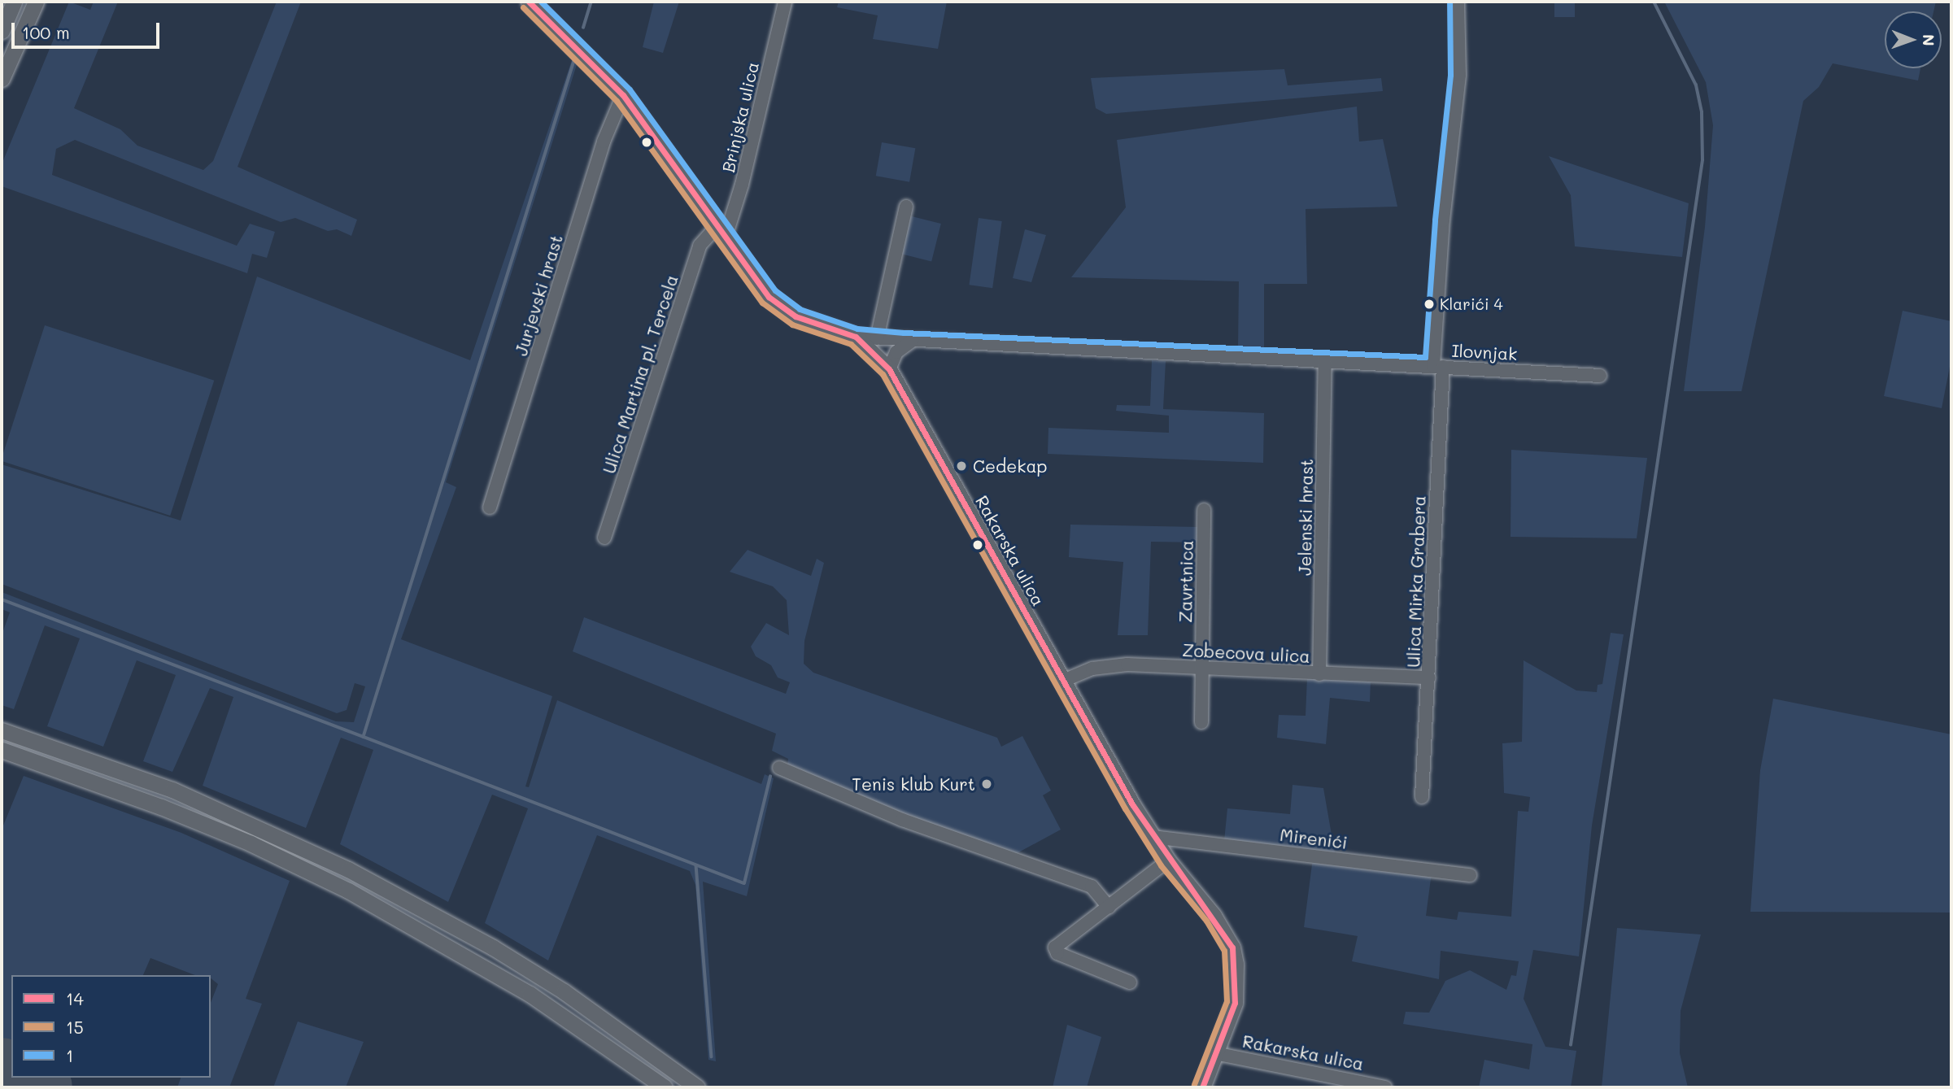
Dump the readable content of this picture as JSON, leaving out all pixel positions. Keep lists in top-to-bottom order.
{
  "streets": {
    "main road": ["Rakarska ulica"],
    "street": [
      "Brinjska ulica",
      "Jurjevski hrast",
      "Ilovnjak",
      "Ulica Martina pl. Tercela",
      "Jelenski hrast",
      "Zavrtnica",
      "Ulica Mirka Grabera",
      "Zobecova ulica",
      "Mirenići"
    ]
  },
  "crossings": [
    ["Brinjska ulica", "Ulica Martina pl. Tercela"],
    ["Brinjska ulica", "Rakarska ulica"],
    ["Jurjevski hrast", "Rakarska ulica"],
    ["Ilovnjak", "Jelenski hrast"],
    ["Ilovnjak", "Rakarska ulica"],
    ["Ilovnjak", "Ulica Mirka Grabera"],
    ["Ulica Martina pl. Tercela", "Rakarska ulica"],
    ["Jelenski hrast", "Zobecova ulica"],
    ["Rakarska ulica", "Zobecova ulica"],
    ["Rakarska ulica", "Mirenići"],
    ["Zavrtnica", "Zobecova ulica"],
    ["Ulica Mirka Grabera", "Zobecova ulica"]
  ],
  "places": ["Klarići 4", "Cedekap", "Tenis klub Kurt"],
  "lines": ["transit line 14", "transit line 1", "transit line 15"],
  "legend": ["14", "15", "1"],
  "scale_bar": "100 m",
  "north": "right"
}
